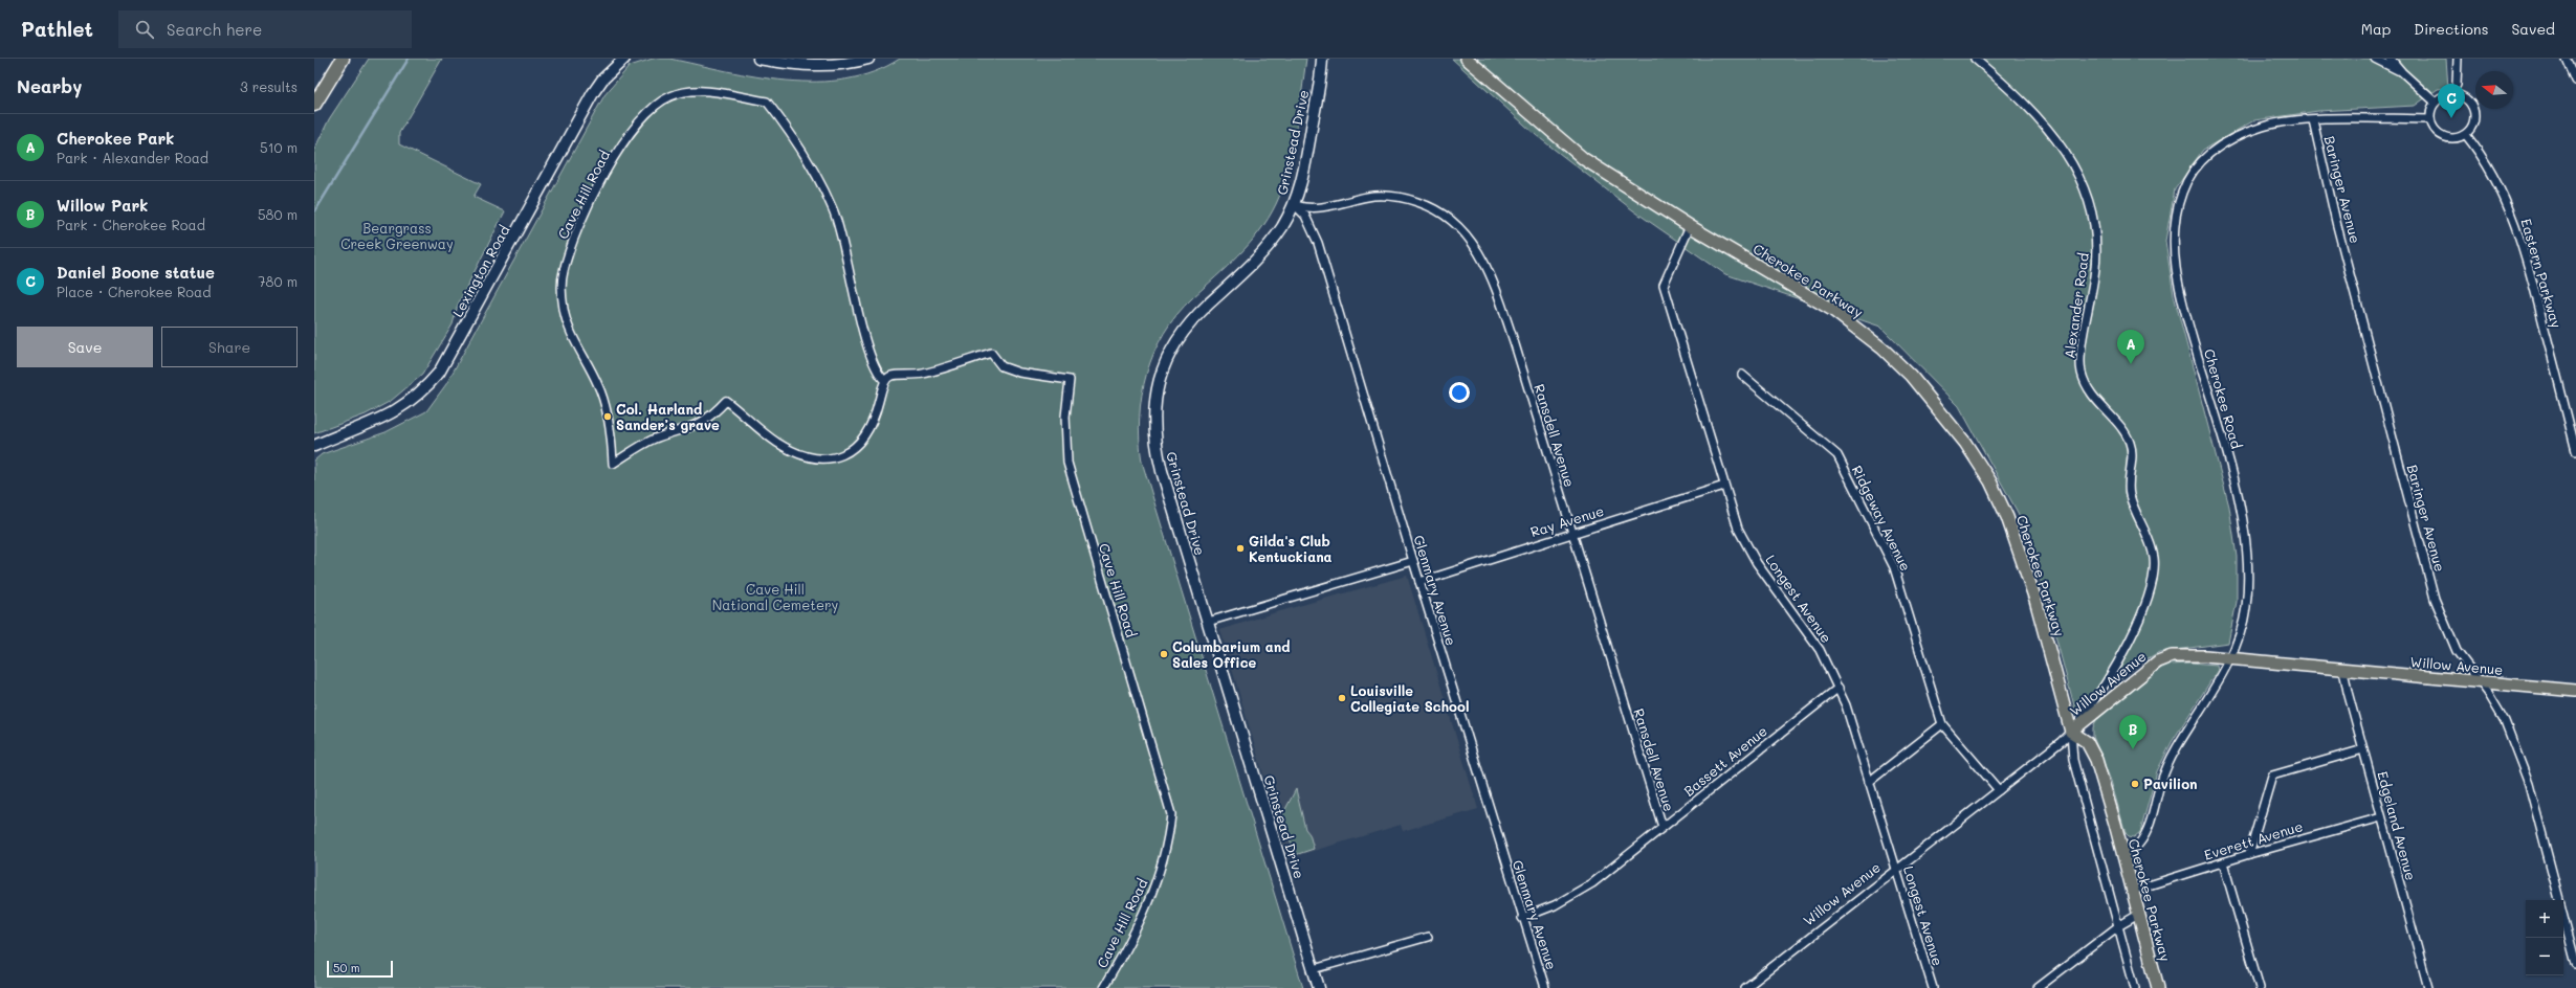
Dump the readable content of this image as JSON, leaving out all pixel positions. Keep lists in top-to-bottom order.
{
  "streets": {
    "main road": [
      "Grinstead Drive",
      "Lexington Road",
      "Cherokee Parkway",
      "Willow Avenue"
    ],
    "street": [
      "Baringer Avenue",
      "Cave Hill Road",
      "Eastern Parkway",
      "Alexander Road",
      "Cherokee Road",
      "Ransdell Avenue",
      "Ridgeway Avenue",
      "Ray Avenue",
      "Glenmary Avenue",
      "Longest Avenue",
      "Bassett Avenue",
      "Edgeland Avenue",
      "Everett Avenue"
    ]
  },
  "crossings": [
    ["Grinstead Drive", "Ransdell Avenue"],
    ["Grinstead Drive", "Glenmary Avenue"],
    ["Baringer Avenue", "Cherokee Road"],
    ["Baringer Avenue", "Willow Avenue"],
    ["Eastern Parkway", "Cherokee Road"],
    ["Cherokee Parkway", "Alexander Road"],
    ["Cherokee Parkway", "Cherokee Road"],
    ["Cherokee Parkway", "Longest Avenue"],
    ["Cherokee Parkway", "Willow Avenue"],
    ["Cherokee Parkway", "Everett Avenue"],
    ["Alexander Road", "Willow Avenue"],
    ["Cherokee Road", "Willow Avenue"],
    ["Ransdell Avenue", "Ray Avenue"],
    ["Ransdell Avenue", "Glenmary Avenue"],
    ["Ransdell Avenue", "Bassett Avenue"],
    ["Ridgeway Avenue", "Willow Avenue"],
    ["Ray Avenue", "Glenmary Avenue"],
    ["Ray Avenue", "Longest Avenue"],
    ["Glenmary Avenue", "Bassett Avenue"],
    ["Longest Avenue", "Willow Avenue"],
    ["Longest Avenue", "Bassett Avenue"],
    ["Willow Avenue", "Edgeland Avenue"],
    ["Edgeland Avenue", "Everett Avenue"]
  ],
  "parks": ["Beargrass Creek Greenway", "Cave Hill National Cemetery"],
  "places": [
    "Col. Harland Sander’s grave",
    "Gilda's Club Kentuckiana",
    "Columbarium and Sales Office",
    "Louisville Collegiate School",
    "Pavilion"
  ],
  "scale_bar": "50 m",
  "north": "left",
  "page": {
    "header": "Pathlet",
    "search": "Search here",
    "nav": ["Map", "Directions", "Saved"],
    "heading": ["Nearby", "3 results"],
    "pins": ["C", "A", "B"],
    "list": [
      {
        "mark": "A",
        "name": "Cherokee Park",
        "note": "Park · Alexander Road",
        "value": "510 m"
      },
      {
        "mark": "B",
        "name": "Willow Park",
        "note": "Park · Cherokee Road",
        "value": "580 m"
      },
      {
        "mark": "C",
        "name": "Daniel Boone statue",
        "note": "Place · Cherokee Road",
        "value": "780 m"
      }
    ],
    "buttons": ["Save", "Share"],
    "map_buttons": ["+", "−"],
    "scale": "50 m"
  }
}
